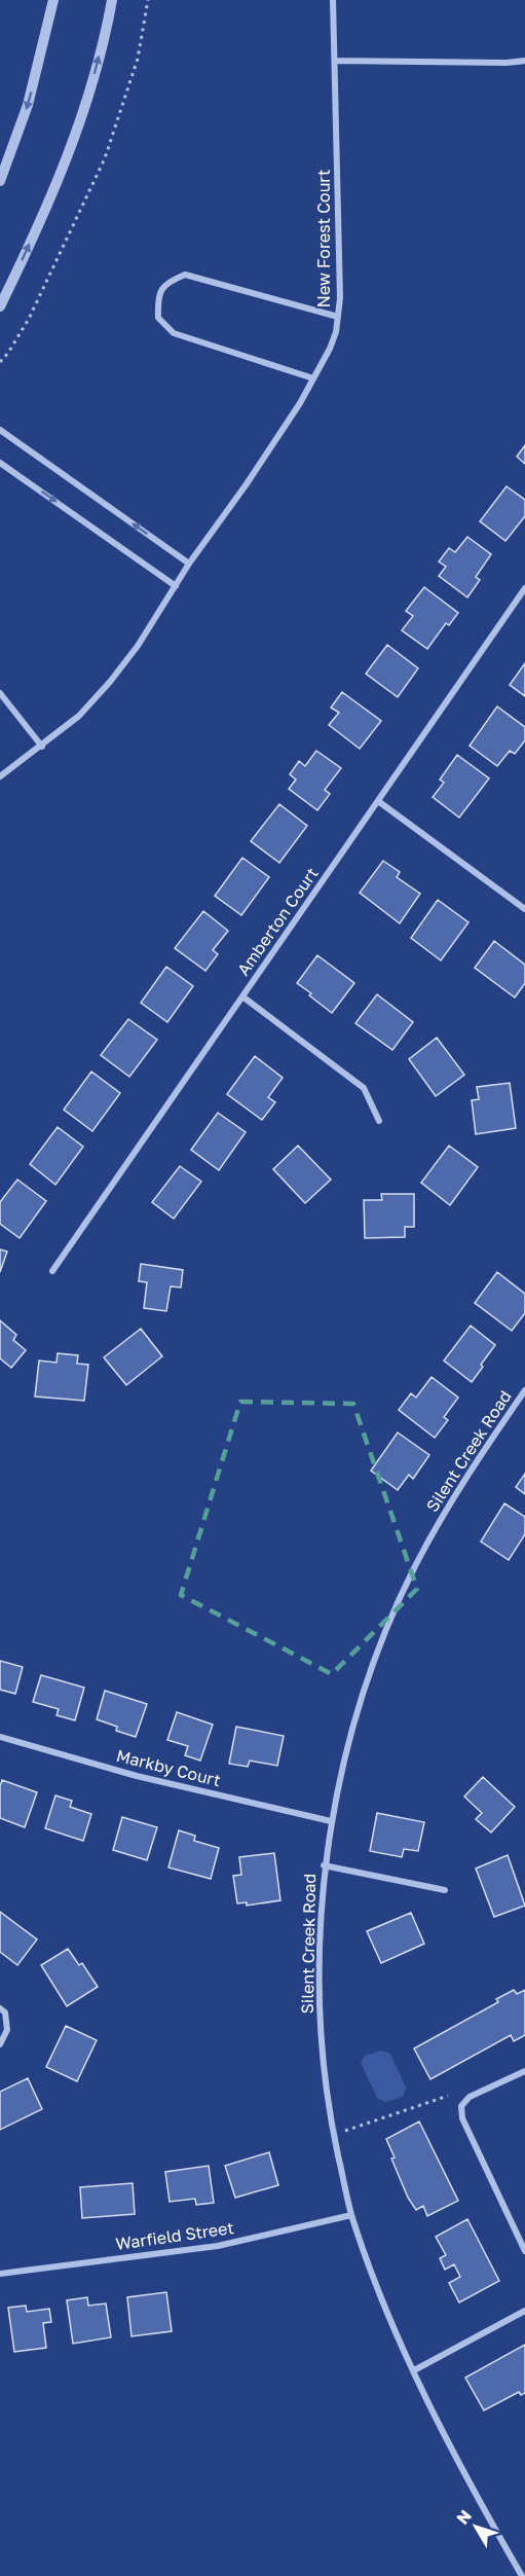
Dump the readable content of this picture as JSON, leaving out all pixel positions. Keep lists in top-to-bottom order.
{
  "streets": {
    "street": [
      "New Forest Court",
      "Amberton Court",
      "Silent Creek Road",
      "Markby Court",
      "Warfield Street"
    ]
  },
  "crossings": [
    ["Silent Creek Road", "Markby Court"],
    ["Silent Creek Road", "Warfield Street"]
  ],
  "north": "top left"
}
